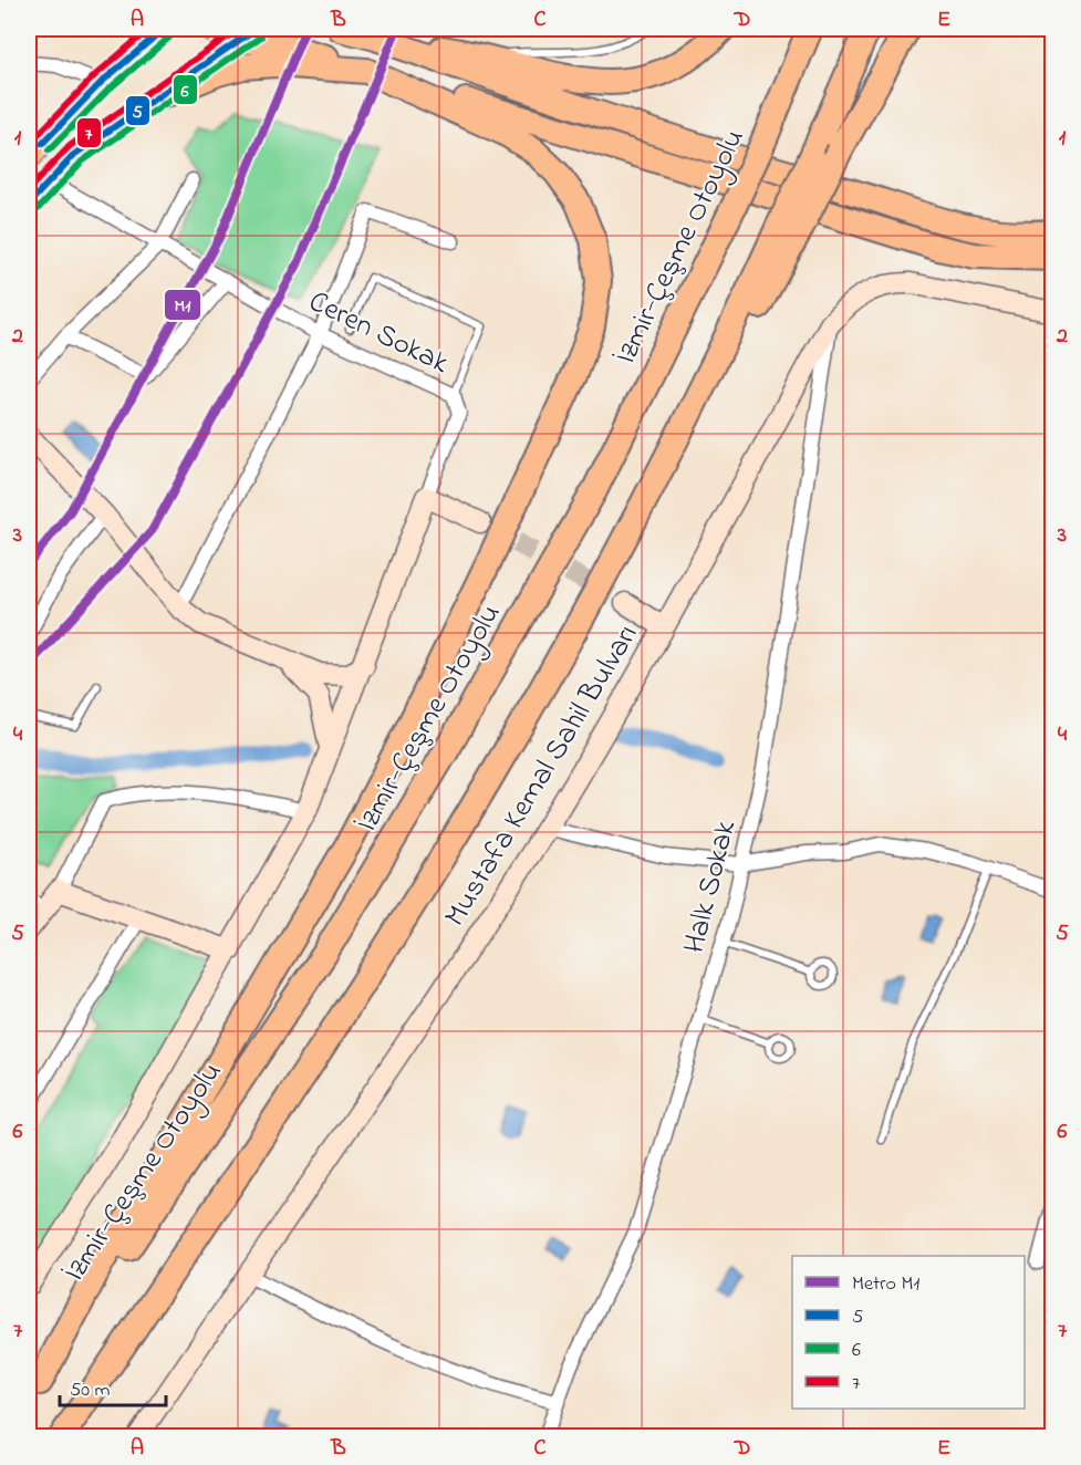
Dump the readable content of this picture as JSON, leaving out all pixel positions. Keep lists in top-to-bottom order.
{
  "streets": {
    "highway": ["İzmir-Çeşme Otoyolu"],
    "street": ["Ceren Sokak", "Mustafa Kemal Sahil Bulvarı", "Halk Sokak"]
  },
  "crossings": [
    ["Mustafa Kemal Sahil Bulvarı", "Halk Sokak"]
  ],
  "lines": [
    "metro line M1",
    "transit line 5",
    "transit line 7",
    "transit line 6"
  ],
  "legend": [
    "Metro M1",
    "5",
    "6",
    "7"
  ],
  "scale_bar": "50 m",
  "grid": {
    "columns": [
      "A",
      "B",
      "C",
      "D",
      "E"
    ],
    "rows": [
      "1",
      "2",
      "3",
      "4",
      "5",
      "6",
      "7"
    ]
  }
}
